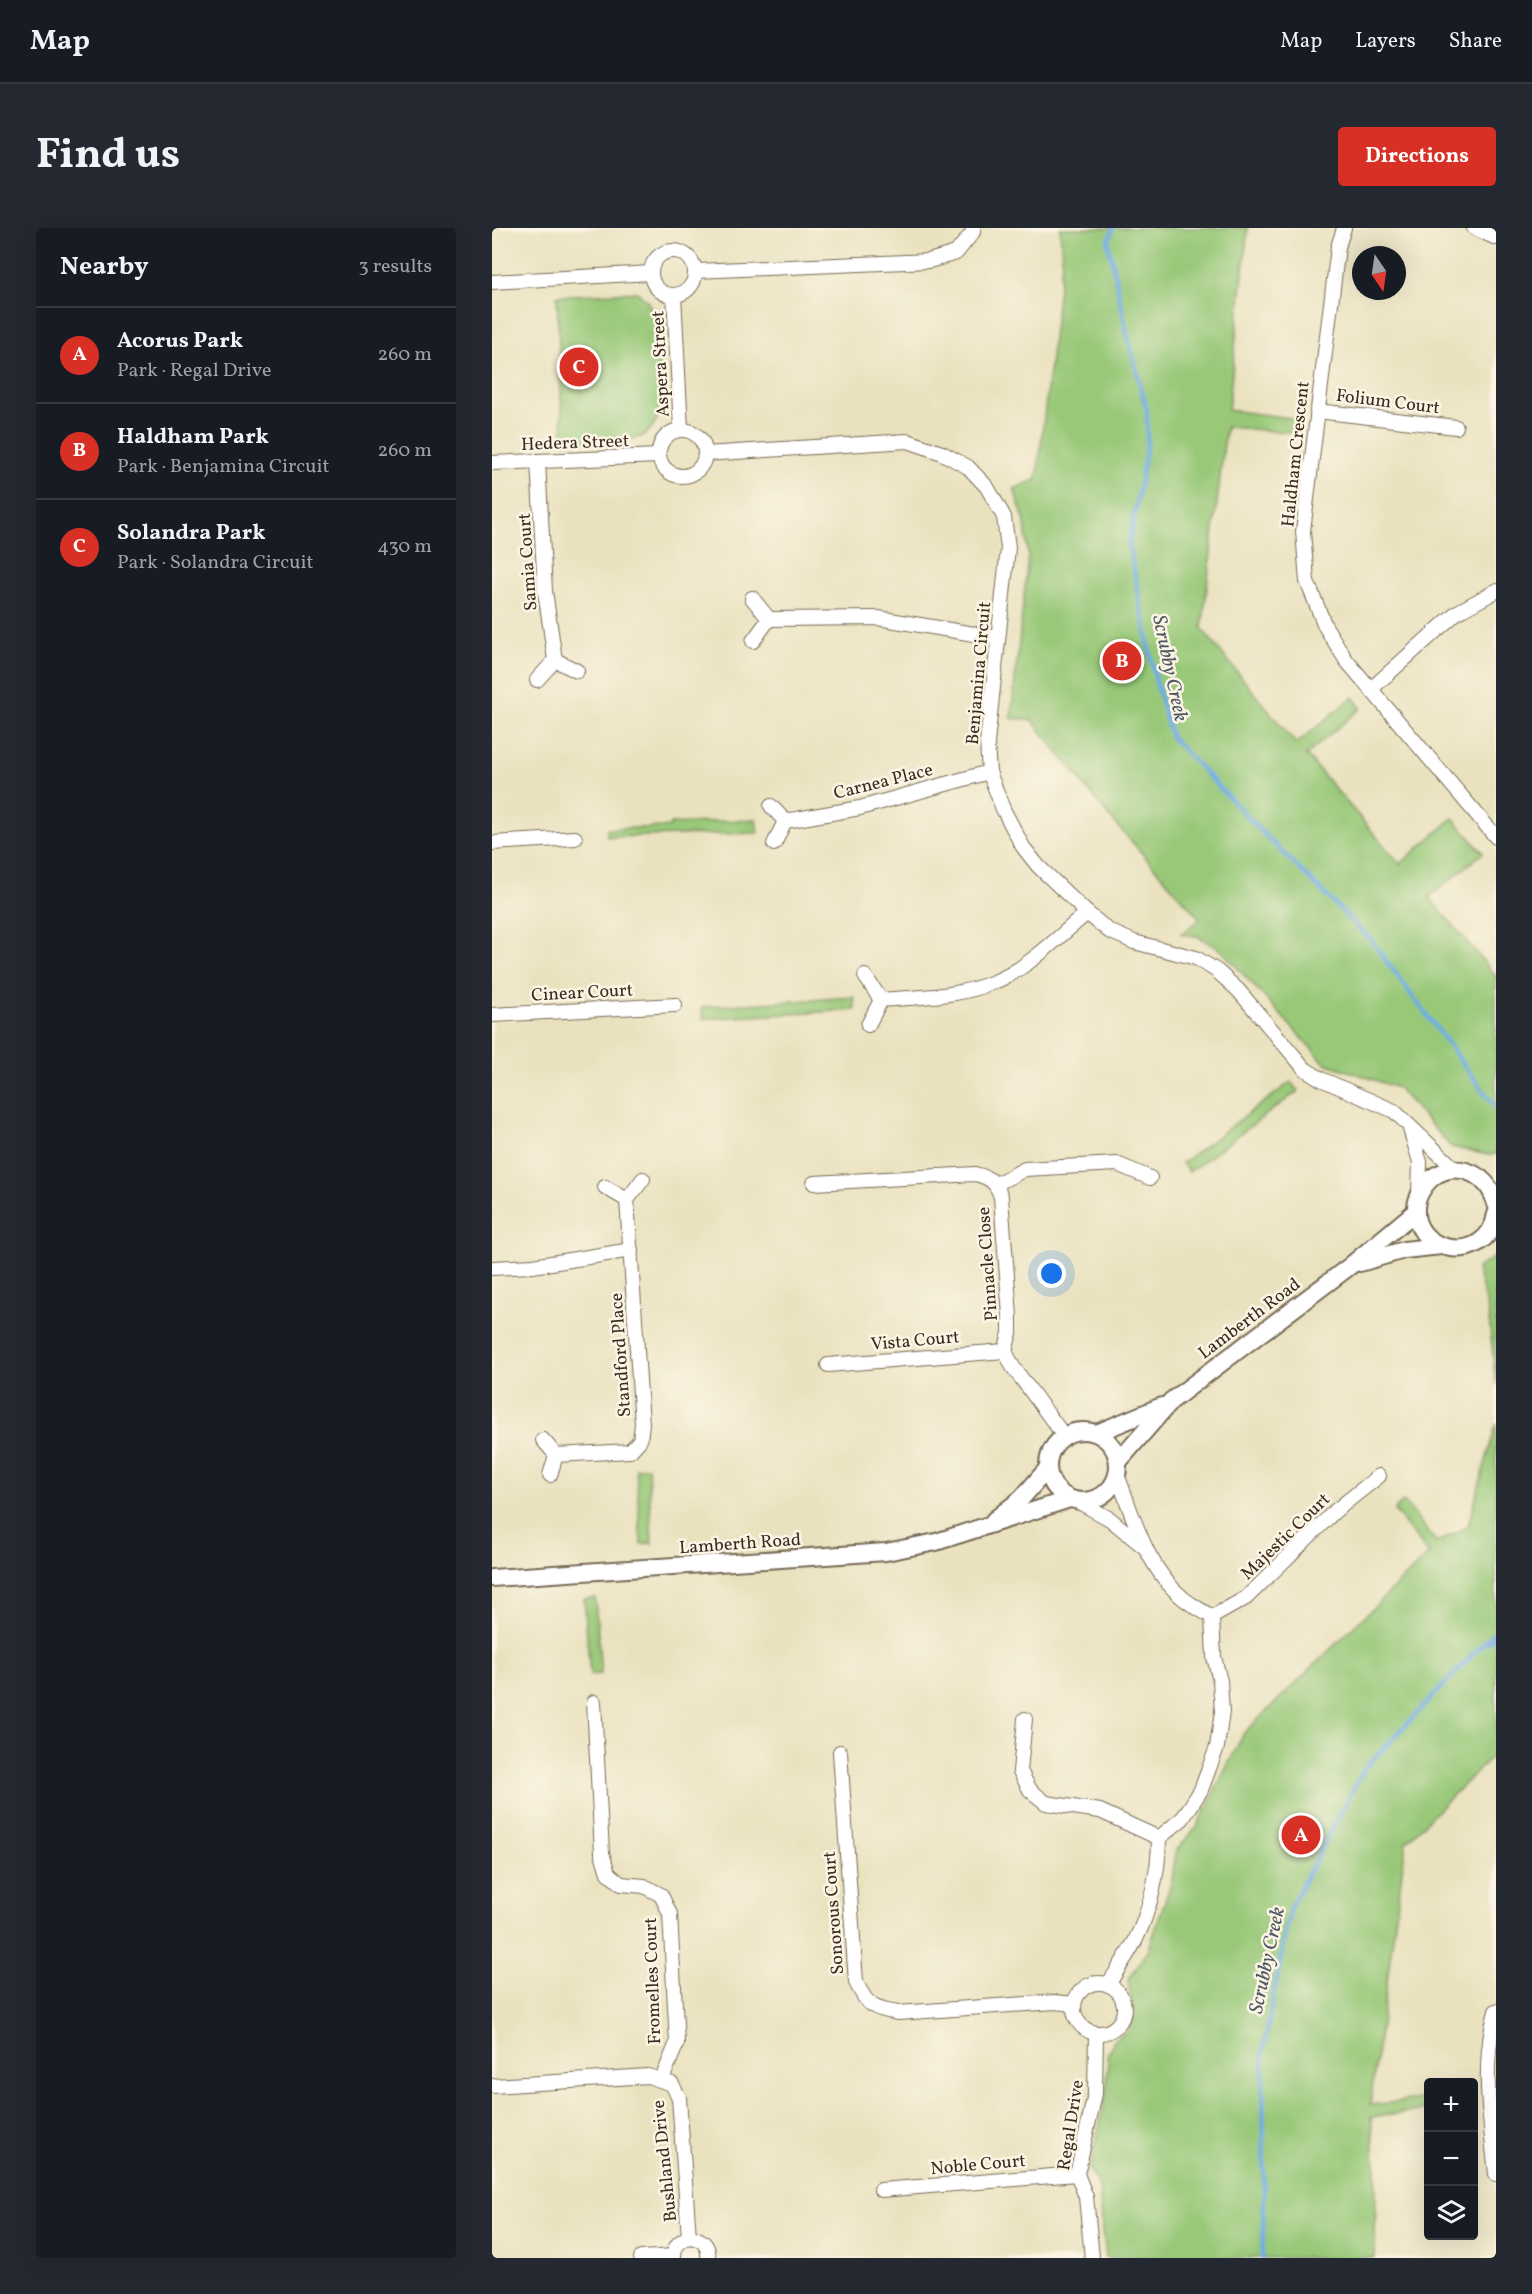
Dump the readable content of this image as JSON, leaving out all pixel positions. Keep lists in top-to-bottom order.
{
  "streets": {
    "street": [
      "Aspera Street",
      "Folium Court",
      "Hedera Street",
      "Haldham Crescent",
      "Samia Court",
      "Benjamina Circuit",
      "Carnea Place",
      "Cinear Court",
      "Pinnacle Close",
      "Lamberth Road",
      "Vista Court",
      "Standford Place",
      "Majestic Court",
      "Sonorous Court",
      "Fromelles Court",
      "Regal Drive",
      "Bushland Drive",
      "Noble Court"
    ]
  },
  "crossings": [
    ["Aspera Street", "Hedera Street"],
    ["Aspera Street", "Benjamina Circuit"],
    ["Folium Court", "Haldham Crescent"],
    ["Hedera Street", "Samia Court"],
    ["Hedera Street", "Benjamina Circuit"],
    ["Benjamina Circuit", "Carnea Place"],
    ["Benjamina Circuit", "Lamberth Road"],
    ["Pinnacle Close", "Vista Court"],
    ["Sonorous Court", "Regal Drive"],
    ["Fromelles Court", "Bushland Drive"],
    ["Regal Drive", "Noble Court"]
  ],
  "water": ["Scrubby Creek"],
  "north": "bottom",
  "page": {
    "header": "Map",
    "nav": ["Map", "Layers", "Share"],
    "title": "Find us",
    "buttons": "Directions",
    "heading": ["Nearby", "3 results"],
    "list": [
      {
        "mark": "A",
        "name": "Acorus Park",
        "note": "Park · Regal Drive",
        "value": "260 m"
      },
      {
        "mark": "B",
        "name": "Haldham Park",
        "note": "Park · Benjamina Circuit",
        "value": "260 m"
      },
      {
        "mark": "C",
        "name": "Solandra Park",
        "note": "Park · Solandra Circuit",
        "value": "430 m"
      }
    ],
    "pins": ["C", "B", "A"],
    "map_buttons": ["+", "−"]
  }
}
